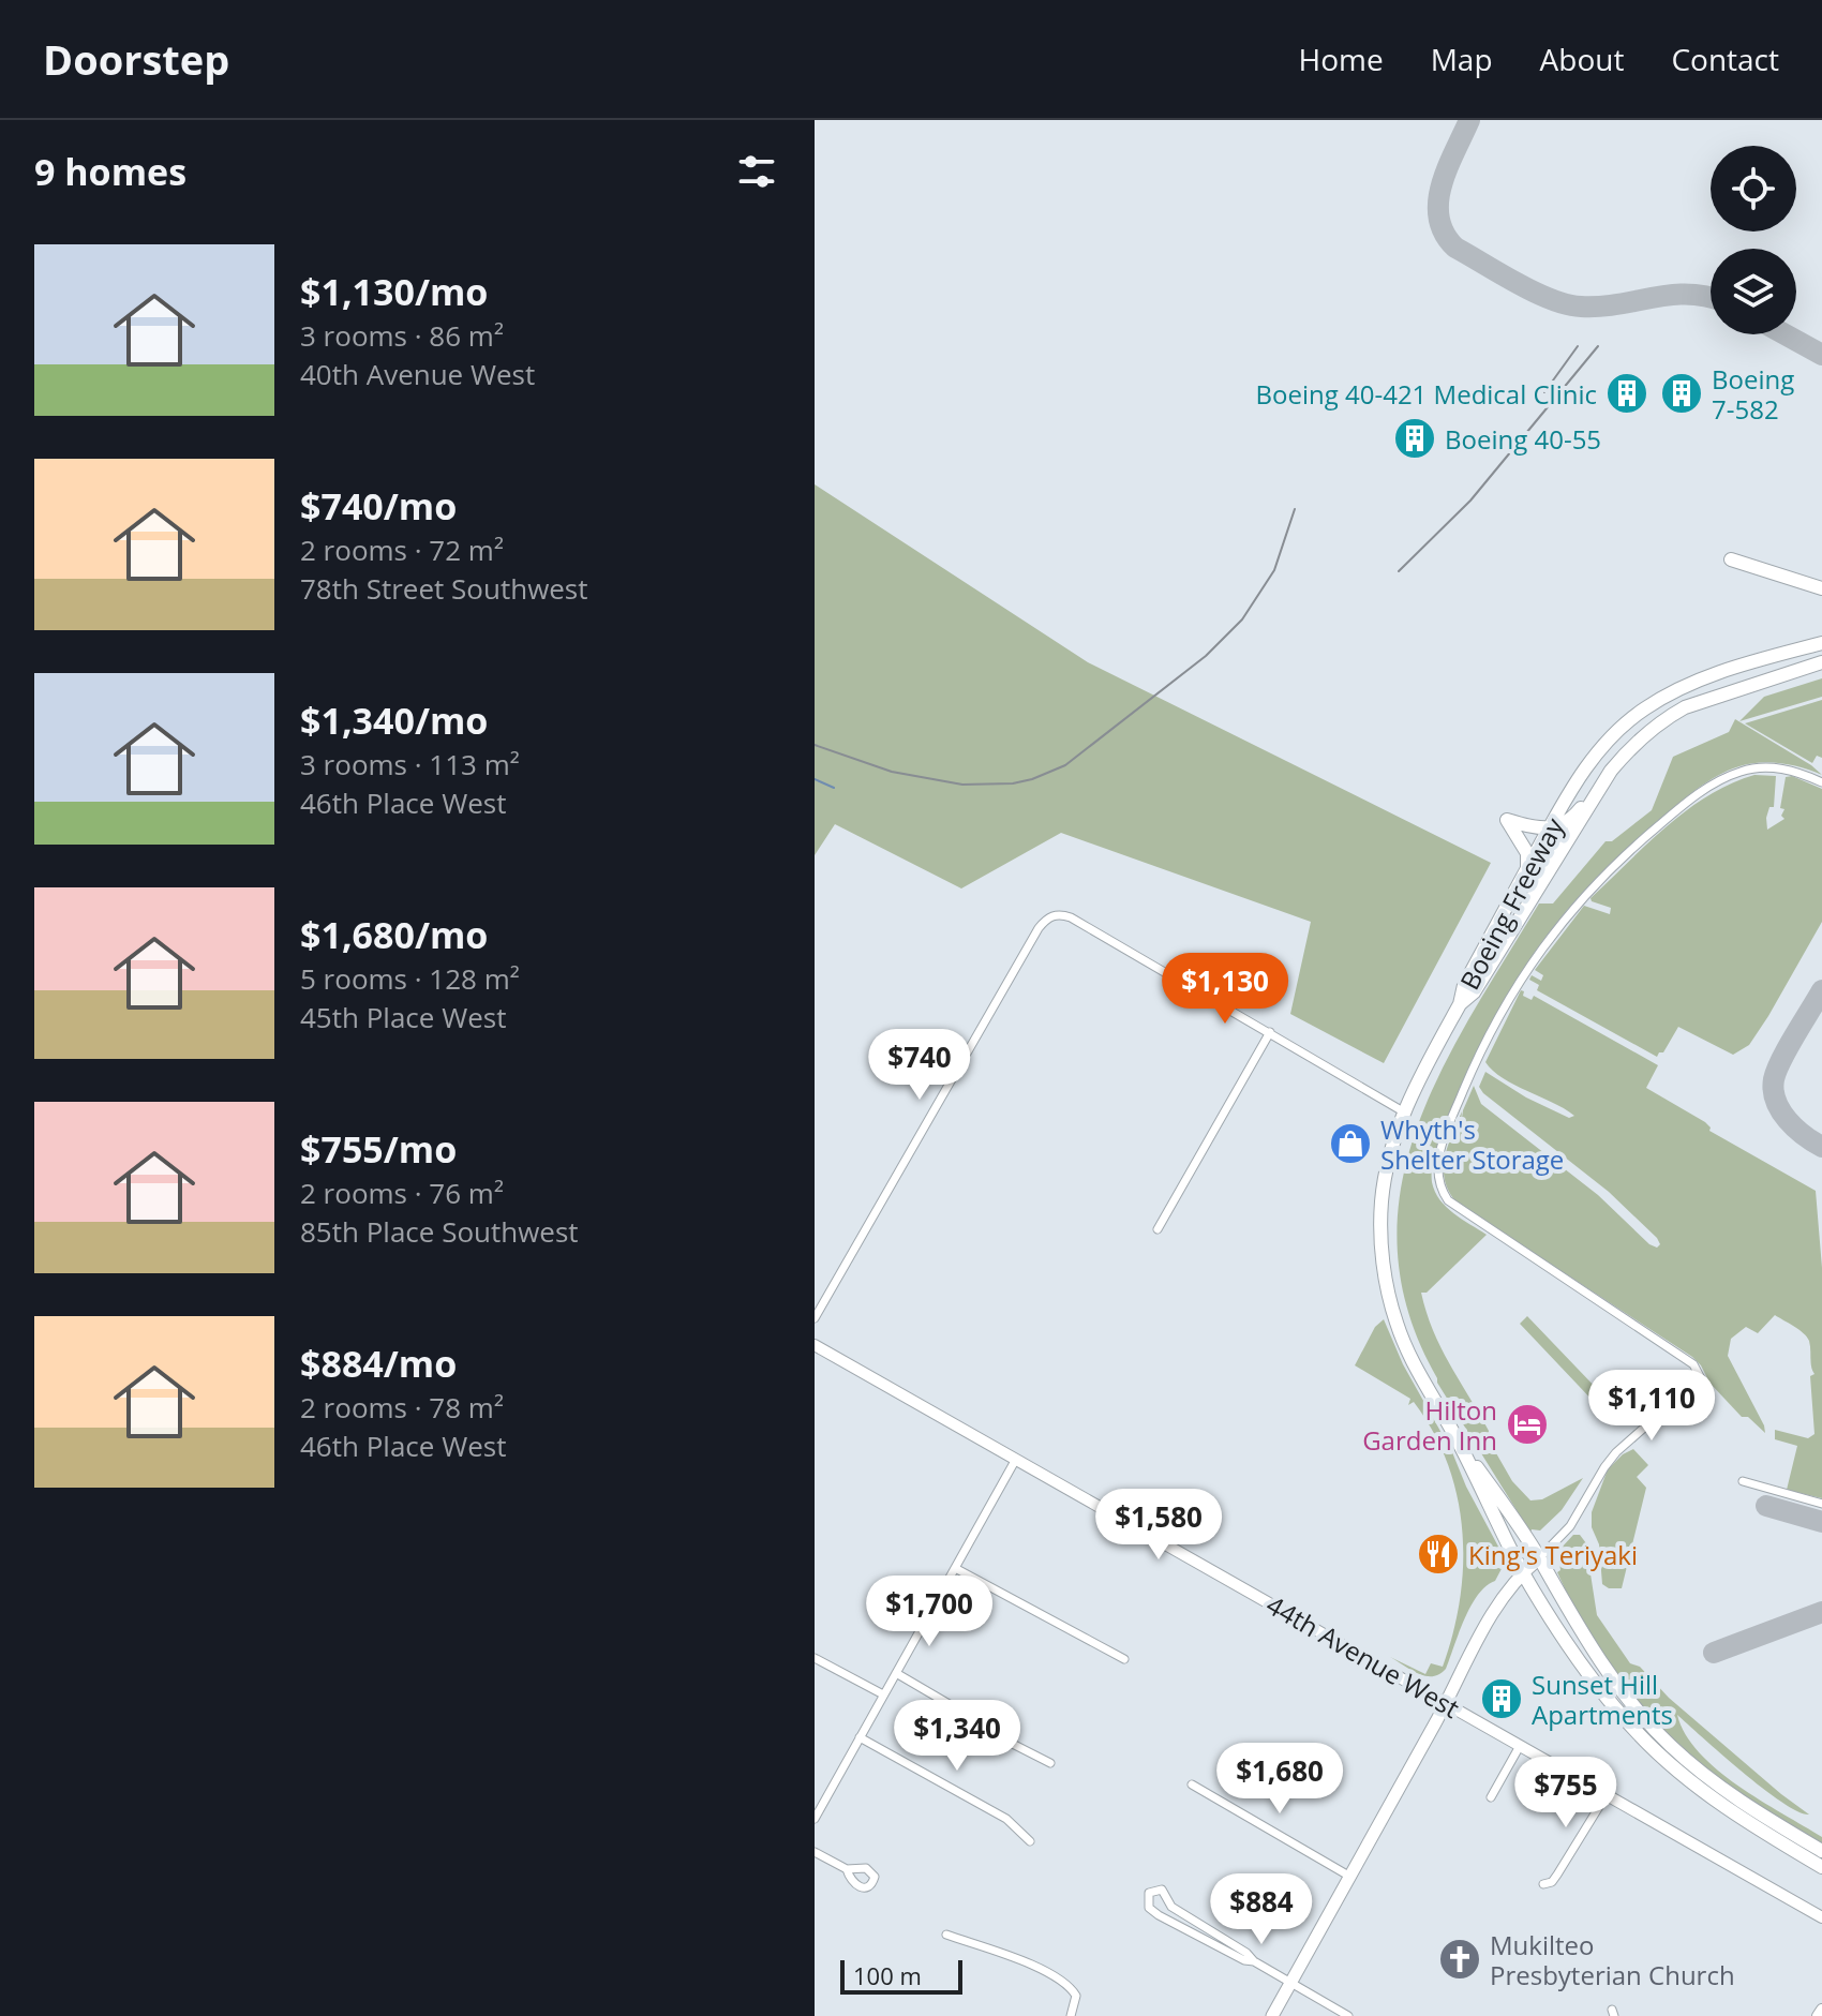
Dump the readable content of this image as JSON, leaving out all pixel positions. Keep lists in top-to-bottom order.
{
  "streets": {
    "highway": ["Boeing Freeway"],
    "street": ["44th Avenue West"]
  },
  "places": {
    "building": [
      "Boeing 40-421 Medical Clinic",
      "Boeing 7-582",
      "Boeing 40-55",
      "Sunset Hill Apartments"
    ],
    "shop": ["Whyth's Shelter Storage"],
    "hotel": ["Hilton Garden Inn"],
    "restaurant": ["King's Teriyaki"],
    "church": ["Mukilteo Presbyterian Church"]
  },
  "scale_bar": "100 m",
  "page": {
    "header": "Doorstep",
    "nav": [
      "Home",
      "Map",
      "About",
      "Contact"
    ],
    "heading": "9 homes",
    "list": [
      {
        "name": "$1,130/mo",
        "note": "3 rooms · 86 m² · 40th Avenue West"
      },
      {
        "name": "$740/mo",
        "note": "2 rooms · 72 m² · 78th Street Southwest"
      },
      {
        "name": "$1,340/mo",
        "note": "3 rooms · 113 m² · 46th Place West"
      },
      {
        "name": "$1,680/mo",
        "note": "5 rooms · 128 m² · 45th Place West"
      },
      {
        "name": "$755/mo",
        "note": "2 rooms · 76 m² · 85th Place Southwest"
      },
      {
        "name": "$884/mo",
        "note": "2 rooms · 78 m² · 46th Place West"
      }
    ],
    "price": [
      "$1,130",
      "$740",
      "$1,110",
      "$1,580",
      "$1,700",
      "$1,340",
      "$1,680",
      "$755",
      "$884"
    ],
    "scale": "100 m"
  }
}
